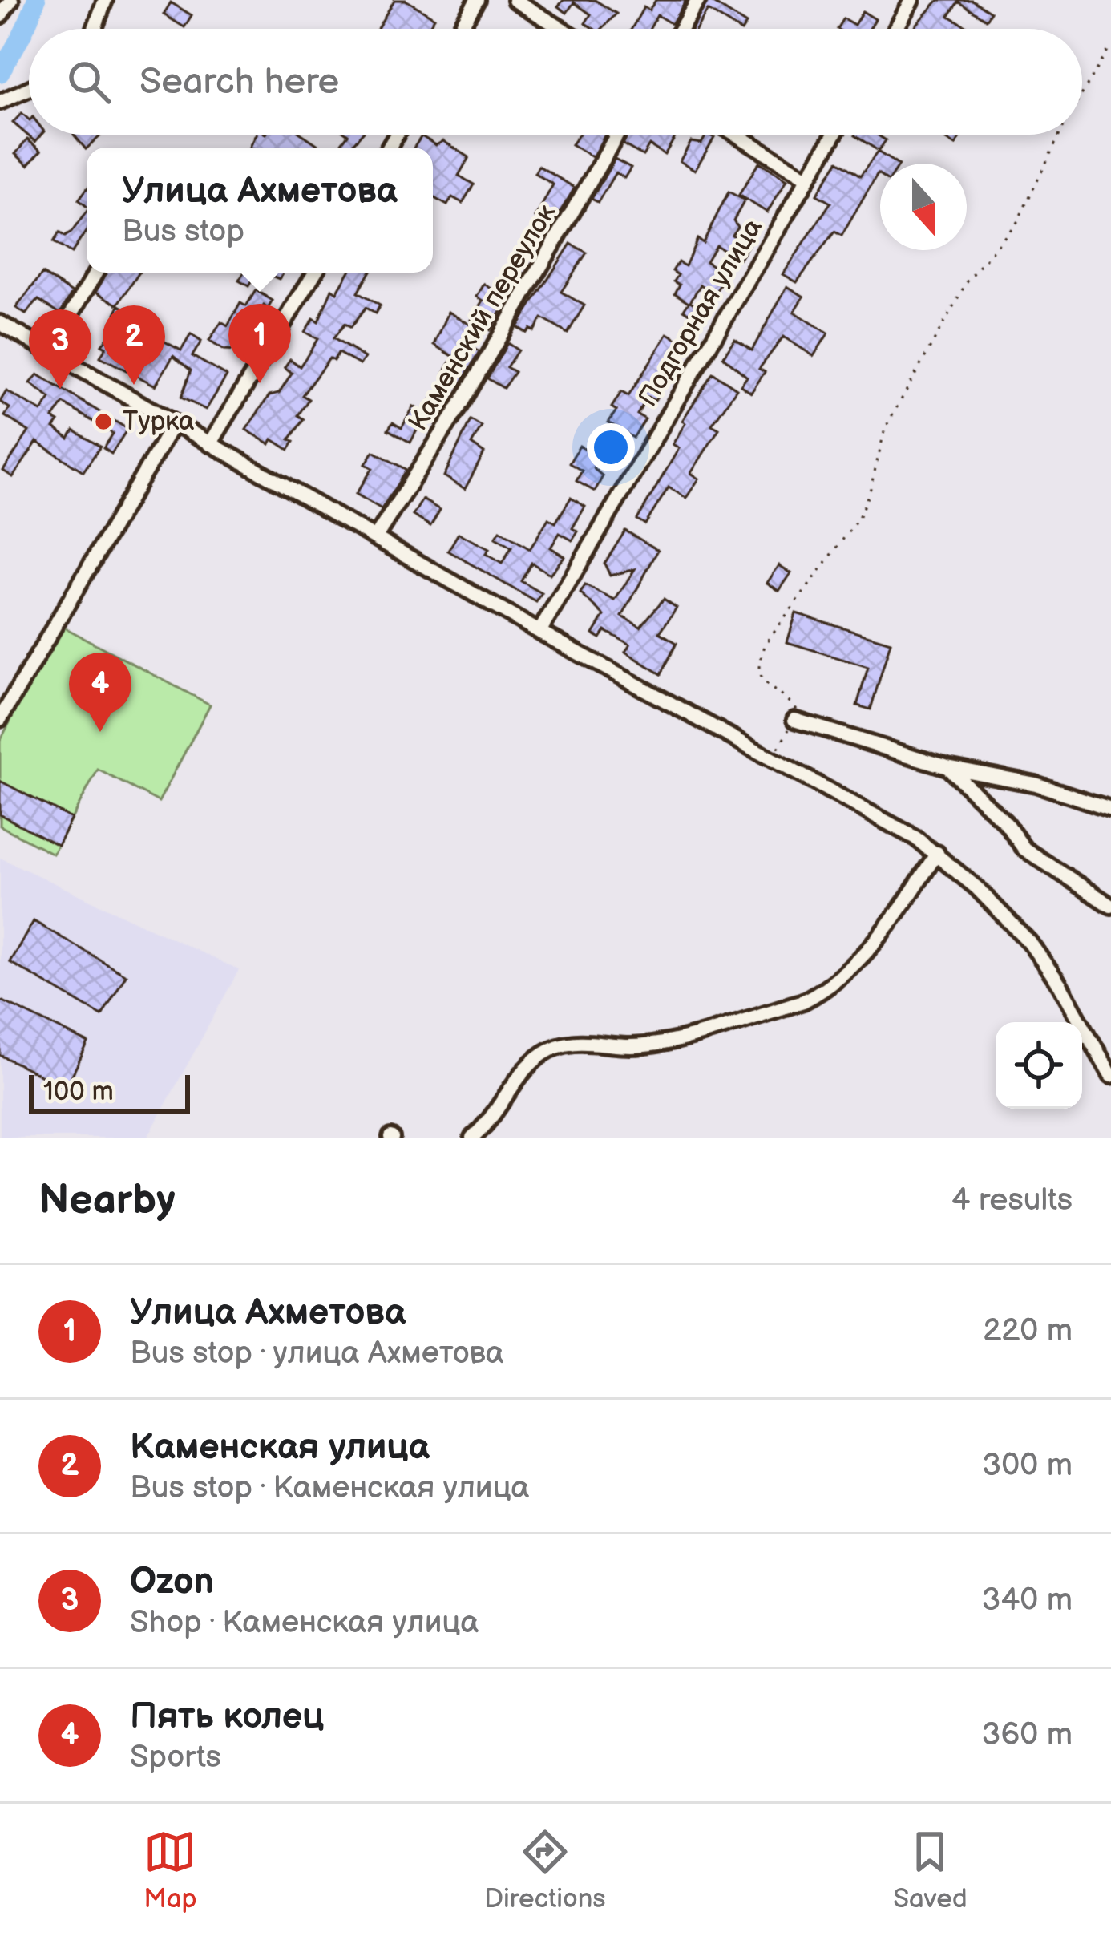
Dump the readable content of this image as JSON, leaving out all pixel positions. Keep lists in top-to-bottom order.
{
  "streets": {
    "street": ["Подгорная улица", "Каменский переулок"]
  },
  "places": ["Турка"],
  "scale_bar": "100 m",
  "north": "bottom",
  "page": {
    "search": "Search here",
    "popup": ["Улица Ахметова", "Bus stop"],
    "pins": [
      "1",
      "2",
      "3",
      "4"
    ],
    "scale": "100 m",
    "heading": ["Nearby", "4 results"],
    "list": [
      {
        "mark": "1",
        "name": "Улица Ахметова",
        "note": "Bus stop · улица Ахметова",
        "value": "220 m"
      },
      {
        "mark": "2",
        "name": "Каменская улица",
        "note": "Bus stop · Каменская улица",
        "value": "300 m"
      },
      {
        "mark": "3",
        "name": "Ozon",
        "note": "Shop · Каменская улица",
        "value": "340 m"
      },
      {
        "mark": "4",
        "name": "Пять колец",
        "note": "Sports",
        "value": "360 m"
      }
    ],
    "nav": ["Map", "Directions", "Saved"]
  }
}
